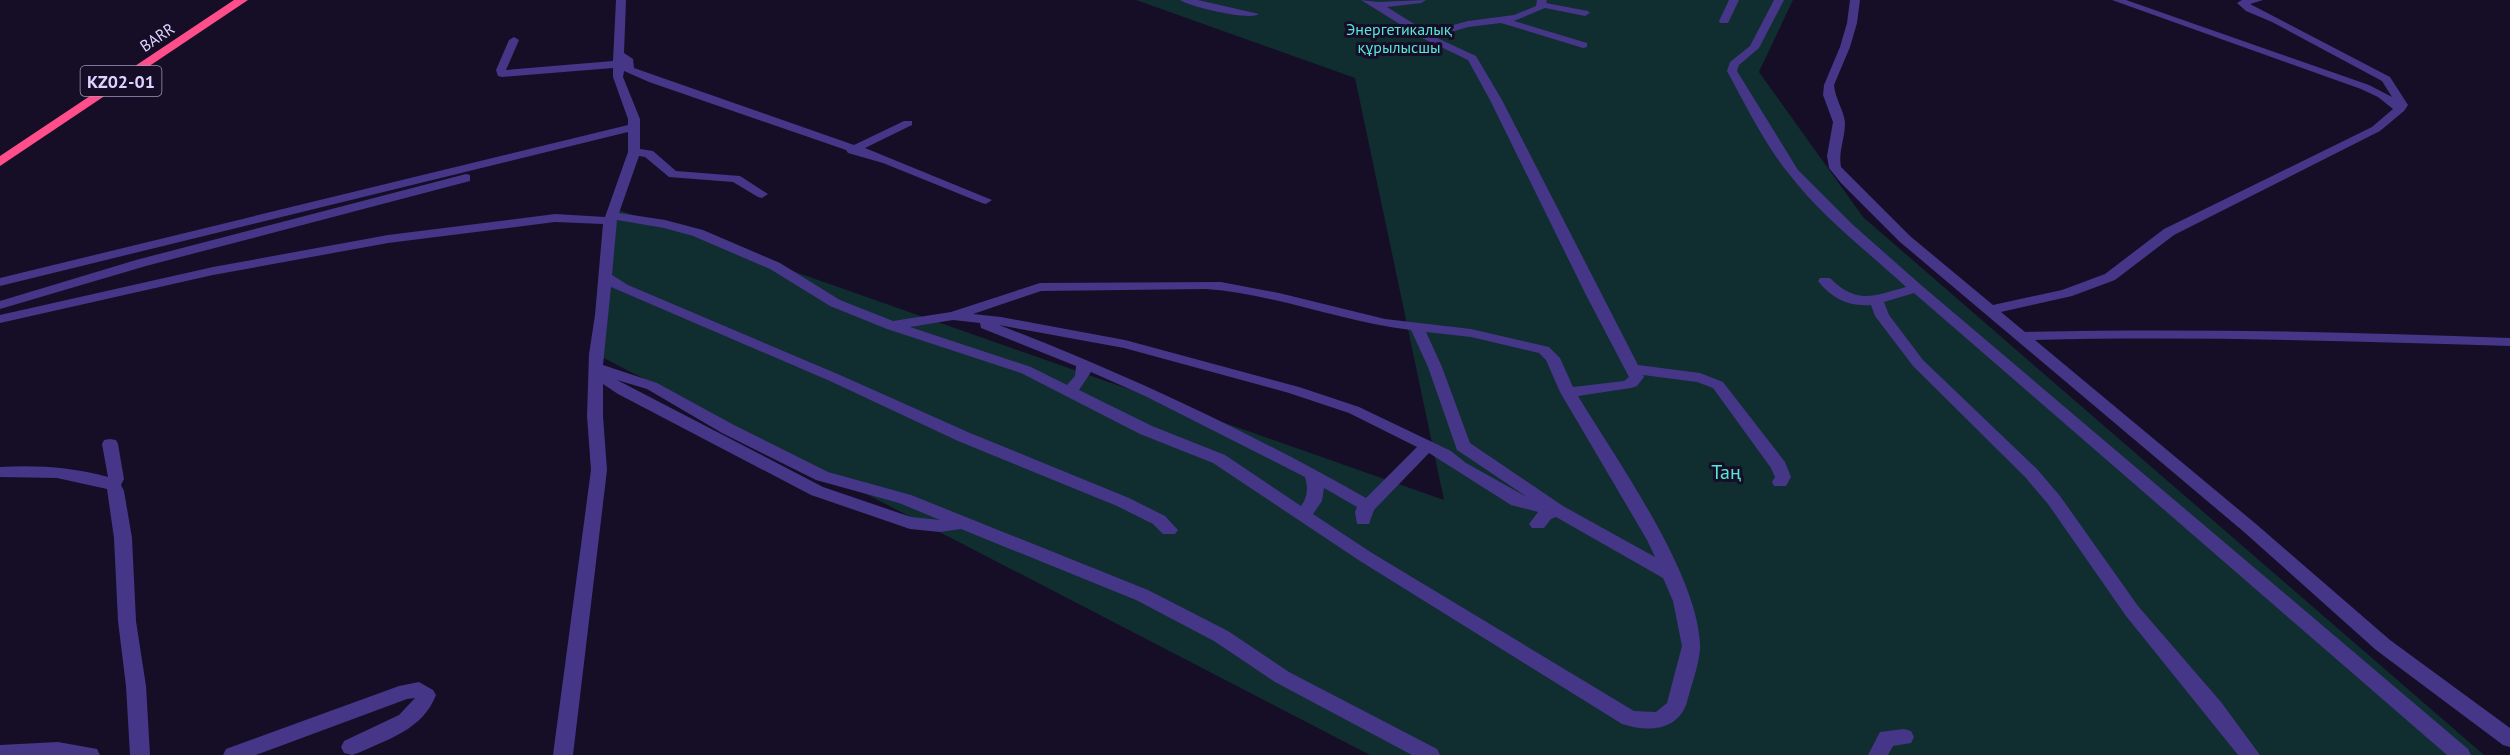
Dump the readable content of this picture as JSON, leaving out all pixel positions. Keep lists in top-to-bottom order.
{
  "streets": {
    "highway": ["BARR", "KZ02-01"]
  },
  "parks": ["Энергетикалық құрылысшы", "Таң"]
}
